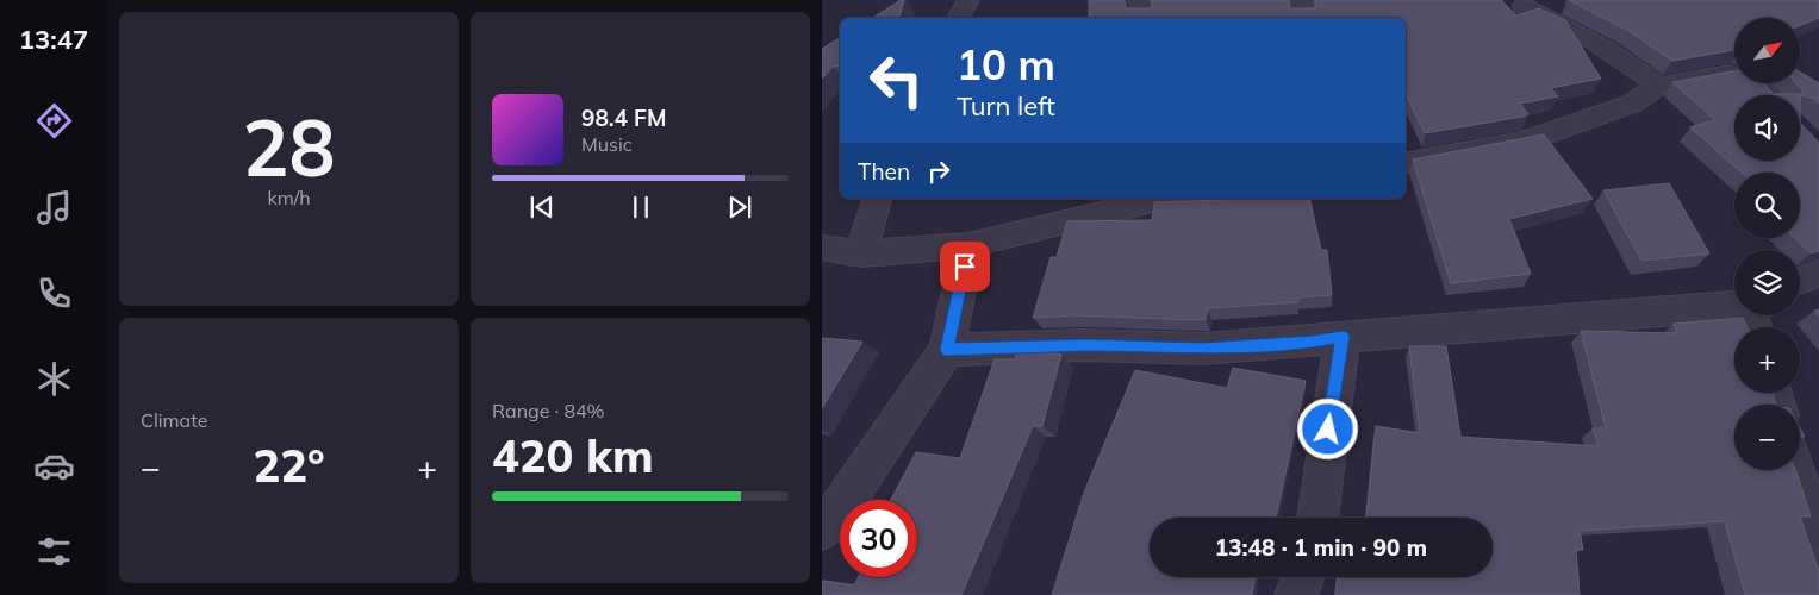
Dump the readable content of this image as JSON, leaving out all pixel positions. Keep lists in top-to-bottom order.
{
  "north": "top right",
  "page": {
    "tabs": "13:47",
    "tile": [
      ["28", "km/h"],
      "Climate",
      ["Range · 84%", "420 km"]
    ],
    "map_buttons": ["+", "−"],
    "turn": ["10 m", "Turn left"],
    "song": ["98.4 FM", "Music"],
    "then": "Then",
    "heat": ["−", "22°", "+"],
    "limit": "30",
    "trip": "13:48 · 1 min · 90 m"
  }
}
